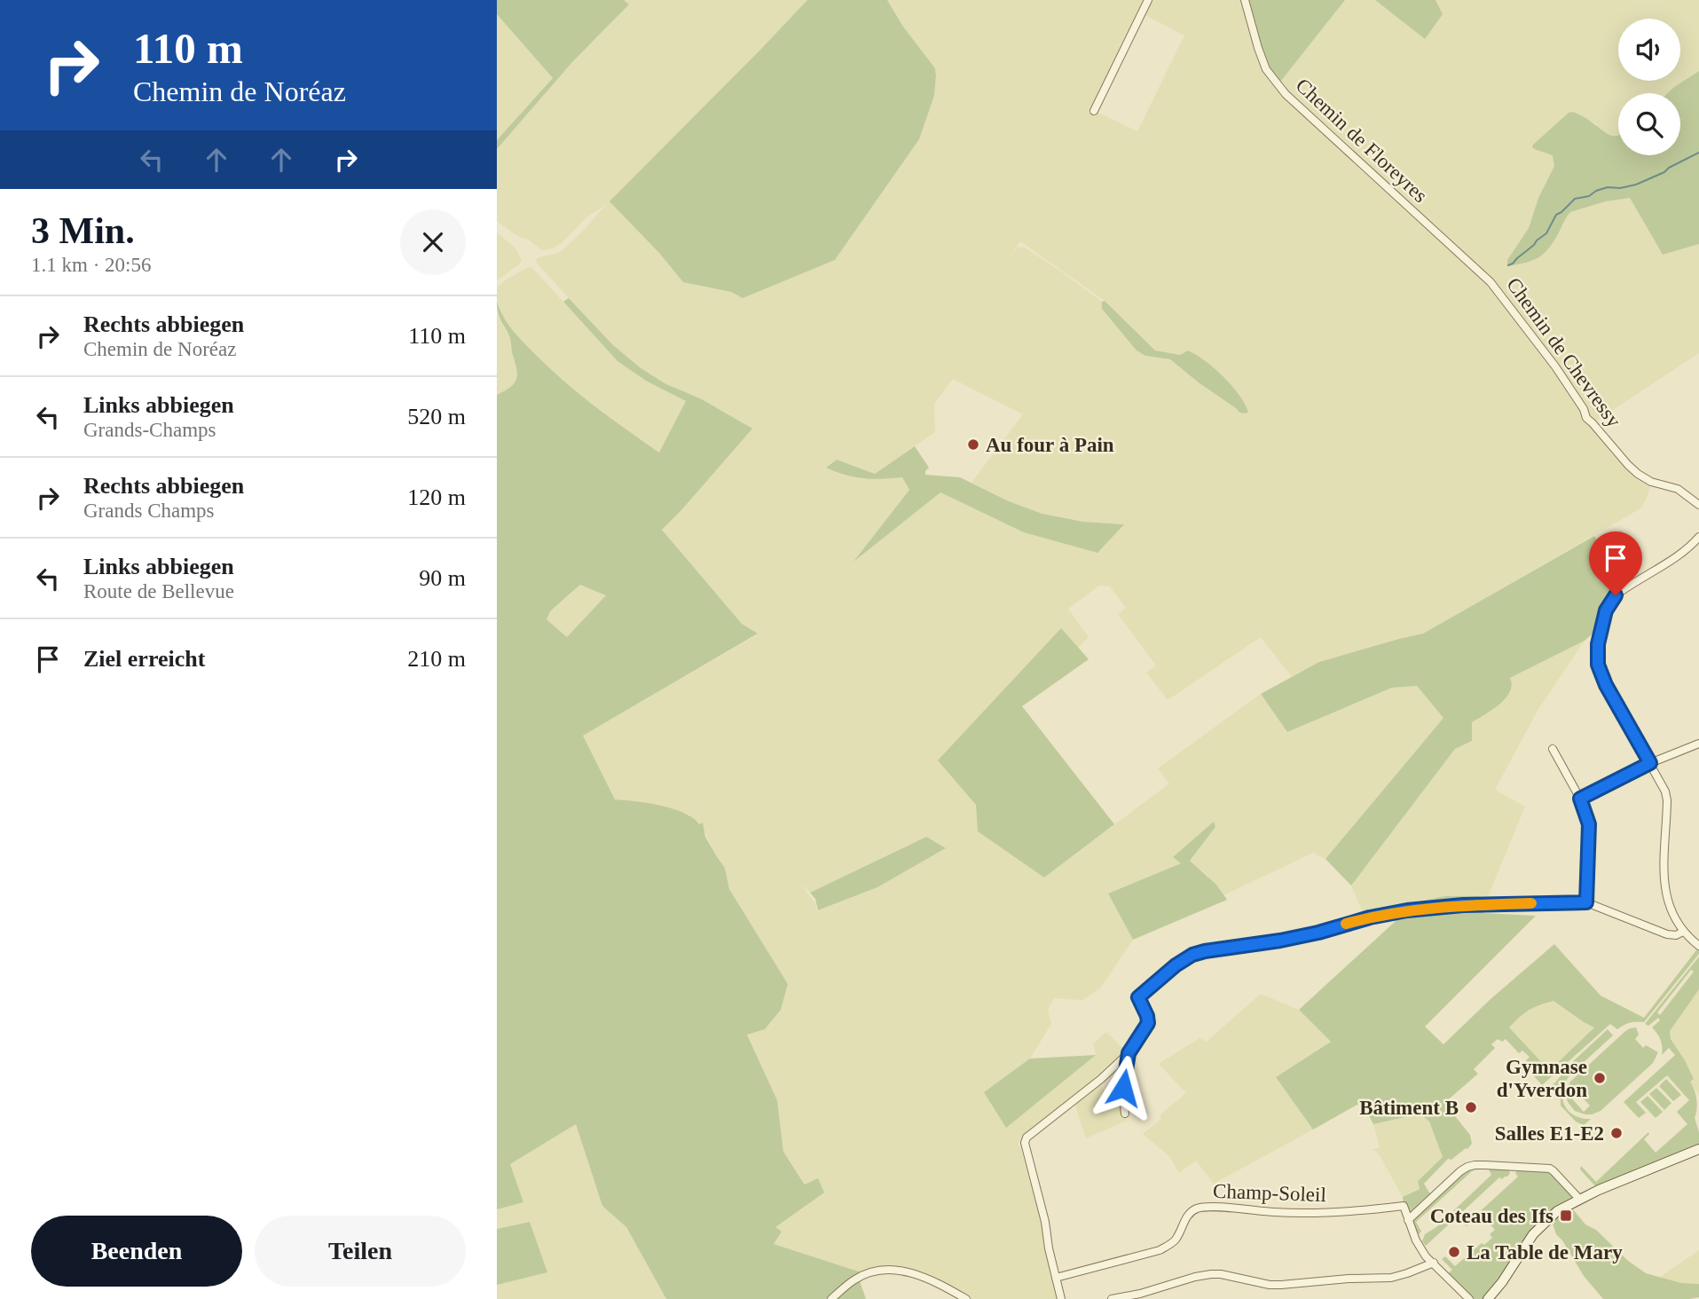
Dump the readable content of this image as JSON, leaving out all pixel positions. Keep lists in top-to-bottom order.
{
  "streets": {
    "street": ["Chemin de Floreyres", "Chemin de Chevressy", "Champ-Soleil"]
  },
  "crossings": [
    ["Chemin de Floreyres", "Chemin de Chevressy"]
  ],
  "places": {
    "other": [
      "Au four à Pain",
      "Gymnase d'Yverdon",
      "Bâtiment B",
      "Salles E1-E2",
      "La Table de Mary"
    ],
    "transit": ["Coteau des Ifs"]
  },
  "page": {
    "turn": ["110 m", "Chemin de Noréaz"],
    "heading": ["3 Min.", "1.1 km · 20:56"],
    "list": [
      {
        "name": "Rechts abbiegen",
        "note": "Chemin de Noréaz",
        "value": "110 m"
      },
      {
        "name": "Links abbiegen",
        "note": "Grands-Champs",
        "value": "520 m"
      },
      {
        "name": "Rechts abbiegen",
        "note": "Grands Champs",
        "value": "120 m"
      },
      {
        "name": "Links abbiegen",
        "note": "Route de Bellevue",
        "value": "90 m"
      },
      {
        "name": "Ziel erreicht",
        "value": "210 m"
      }
    ],
    "buttons": ["Beenden", "Teilen"]
  }
}
